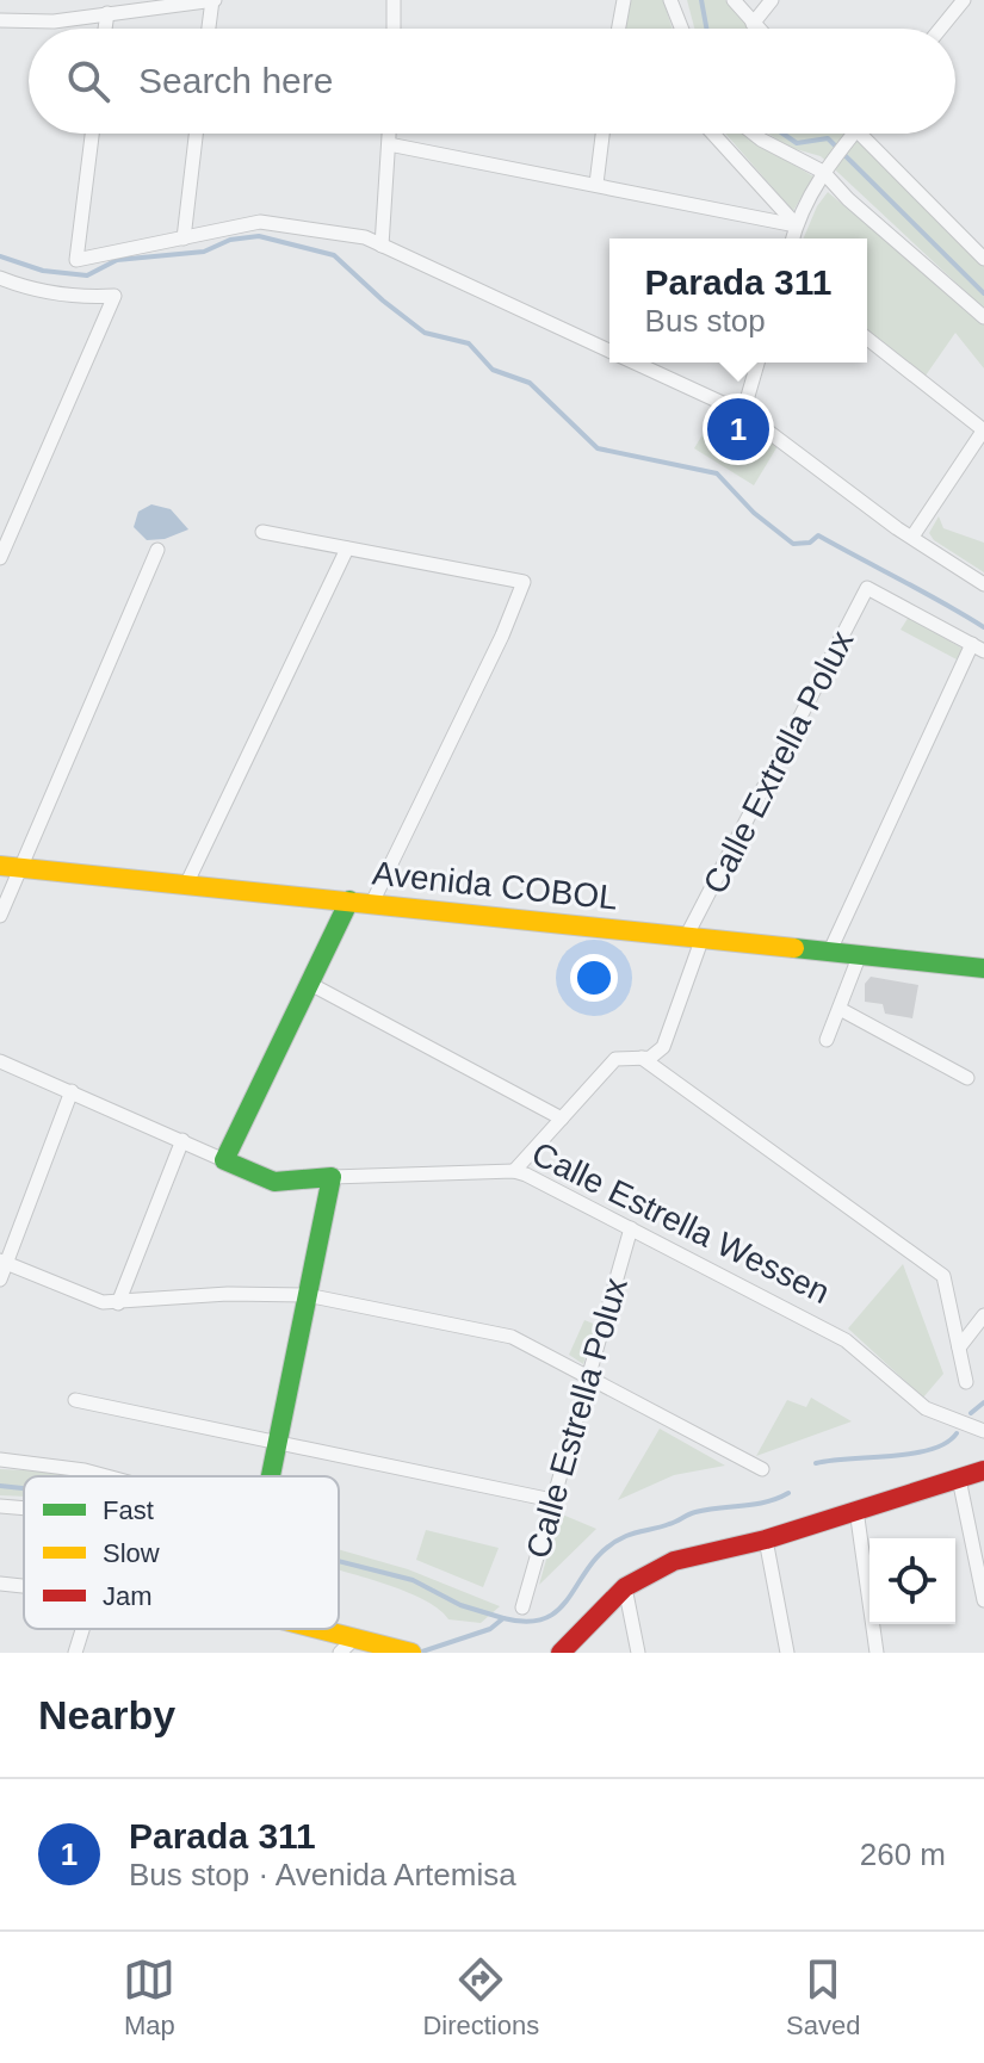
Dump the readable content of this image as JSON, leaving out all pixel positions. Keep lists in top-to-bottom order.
{
  "streets": {
    "street": [
      "Calle Extrella Polux",
      "Avenida COBOL",
      "Calle Estrella Wessen",
      "Calle Estrella Polux"
    ]
  },
  "crossings": [
    ["Calle Extrella Polux", "Avenida COBOL"],
    ["Calle Estrella Wessen", "Calle Estrella Polux"]
  ],
  "legend": ["Fast", "Slow", "Jam"],
  "page": {
    "search": "Search here",
    "popup": ["Parada 311", "Bus stop"],
    "pins": "1",
    "heading": "Nearby",
    "list": [
      {
        "mark": "1",
        "name": "Parada 311",
        "note": "Bus stop · Avenida Artemisa",
        "value": "260 m"
      }
    ],
    "nav": ["Map", "Directions", "Saved"]
  }
}
